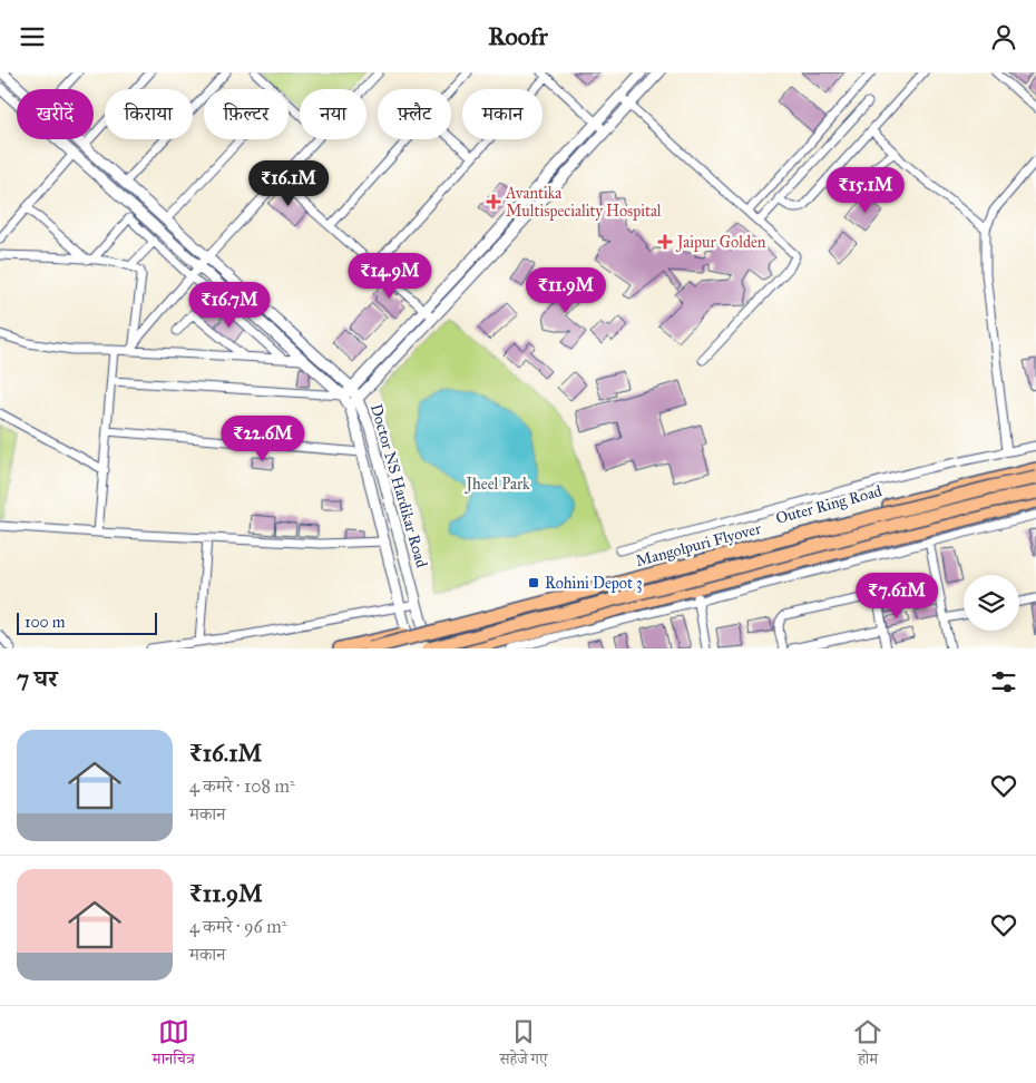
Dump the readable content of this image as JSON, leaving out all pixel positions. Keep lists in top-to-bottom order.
{
  "streets": {
    "main road": ["Outer Ring Road", "Mangolpuri Flyover"],
    "street": ["Doctor NS Hardikar Road"]
  },
  "crossings": [
    ["Doctor NS Hardikar Road", "Outer Ring Road"]
  ],
  "parks": ["Jheel Park"],
  "places": {
    "health": ["Avantika Multispeciality Hospital", "Jaipur Golden"],
    "transit": ["Rohini Depot 3"]
  },
  "scale_bar": "100 m",
  "page": {
    "header": "Roofr",
    "chip": [
      "खरीदें",
      "किराया",
      "फ़िल्टर",
      "नया",
      "फ़्लैट",
      "मकान"
    ],
    "price": [
      "₹16.1M",
      "₹15.1M",
      "₹14.9M",
      "₹11.9M",
      "₹16.7M",
      "₹22.6M",
      "₹7.61M"
    ],
    "scale": "100 m",
    "heading": "7 घर",
    "list": [
      {
        "name": "₹16.1M",
        "note": "4 कमरे · 108 m² · मकान"
      },
      {
        "name": "₹11.9M",
        "note": "4 कमरे · 96 m² · मकान"
      }
    ],
    "tabs": ["मानचित्र", "सहेजे गए", "होम"]
  }
}
